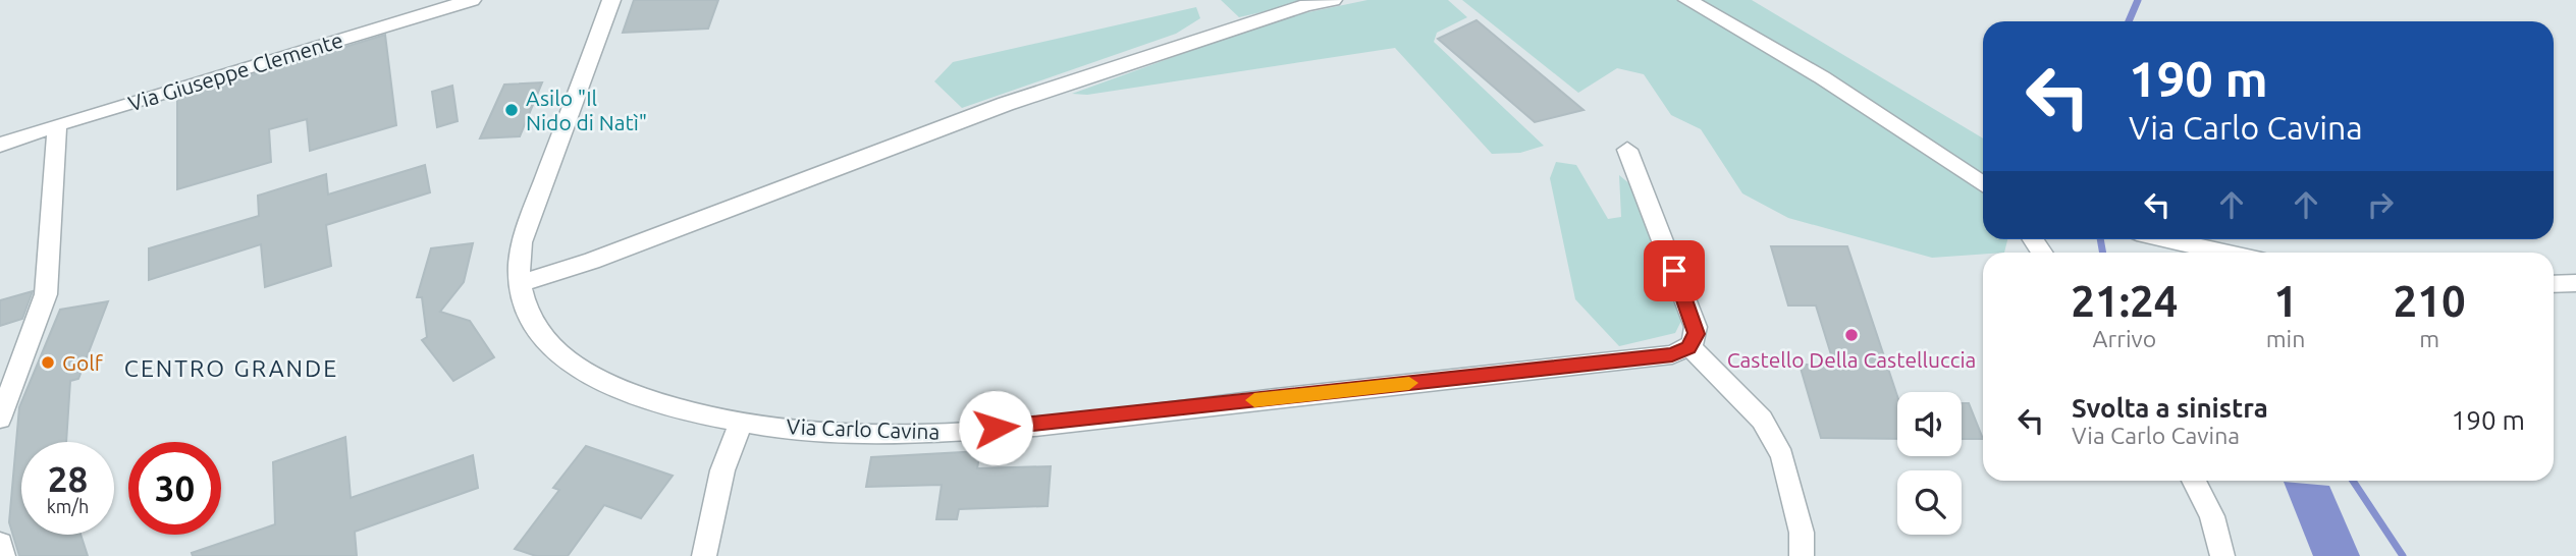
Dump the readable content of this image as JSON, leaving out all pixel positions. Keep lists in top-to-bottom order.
{
  "streets": {
    "street": ["Via Giuseppe Clemente", "Via Carlo Cavina"]
  },
  "districts": ["CENTRO GRANDE"],
  "places": ["Asilo \"Il Nido di Natì\"", "Castello Della Castelluccia", "Golf"],
  "page": {
    "turn": ["190 m", "Via Carlo Cavina"],
    "eta": [
      "21:24",
      "Arrivo",
      "1",
      "min",
      "210",
      "m"
    ],
    "list": [
      {
        "name": "Svolta a sinistra",
        "note": "Via Carlo Cavina",
        "value": "190 m"
      }
    ],
    "speed": "28 km/h",
    "limit": "30"
  }
}
